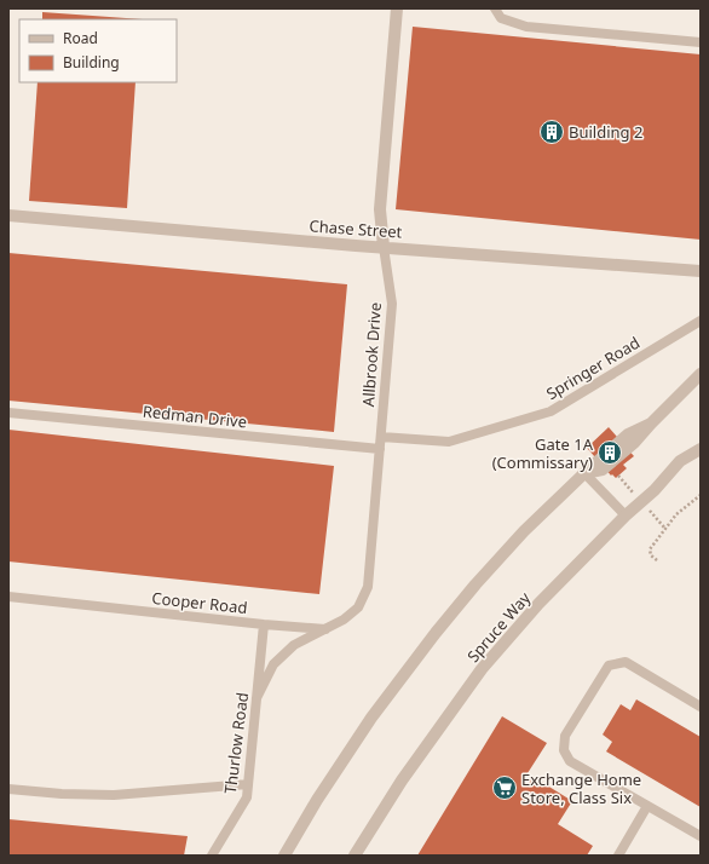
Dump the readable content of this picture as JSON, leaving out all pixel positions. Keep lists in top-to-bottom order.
{
  "streets": {
    "street": ["Chase Street", "Allbrook Drive", "Spruce Way"],
    "lane": [
      "Springer Road",
      "Redman Drive",
      "Cooper Road",
      "Thurlow Road"
    ]
  },
  "crossings": [
    ["Chase Street", "Allbrook Drive"],
    ["Allbrook Drive", "Springer Road"],
    ["Allbrook Drive", "Redman Drive"],
    ["Allbrook Drive", "Cooper Road"],
    ["Cooper Road", "Thurlow Road"]
  ],
  "places": {
    "building": ["Building 2", "Gate 1A (Commissary)"],
    "supermarket": ["Exchange Home Store, Class Six"]
  },
  "legend": ["Road", "Building"]
}
